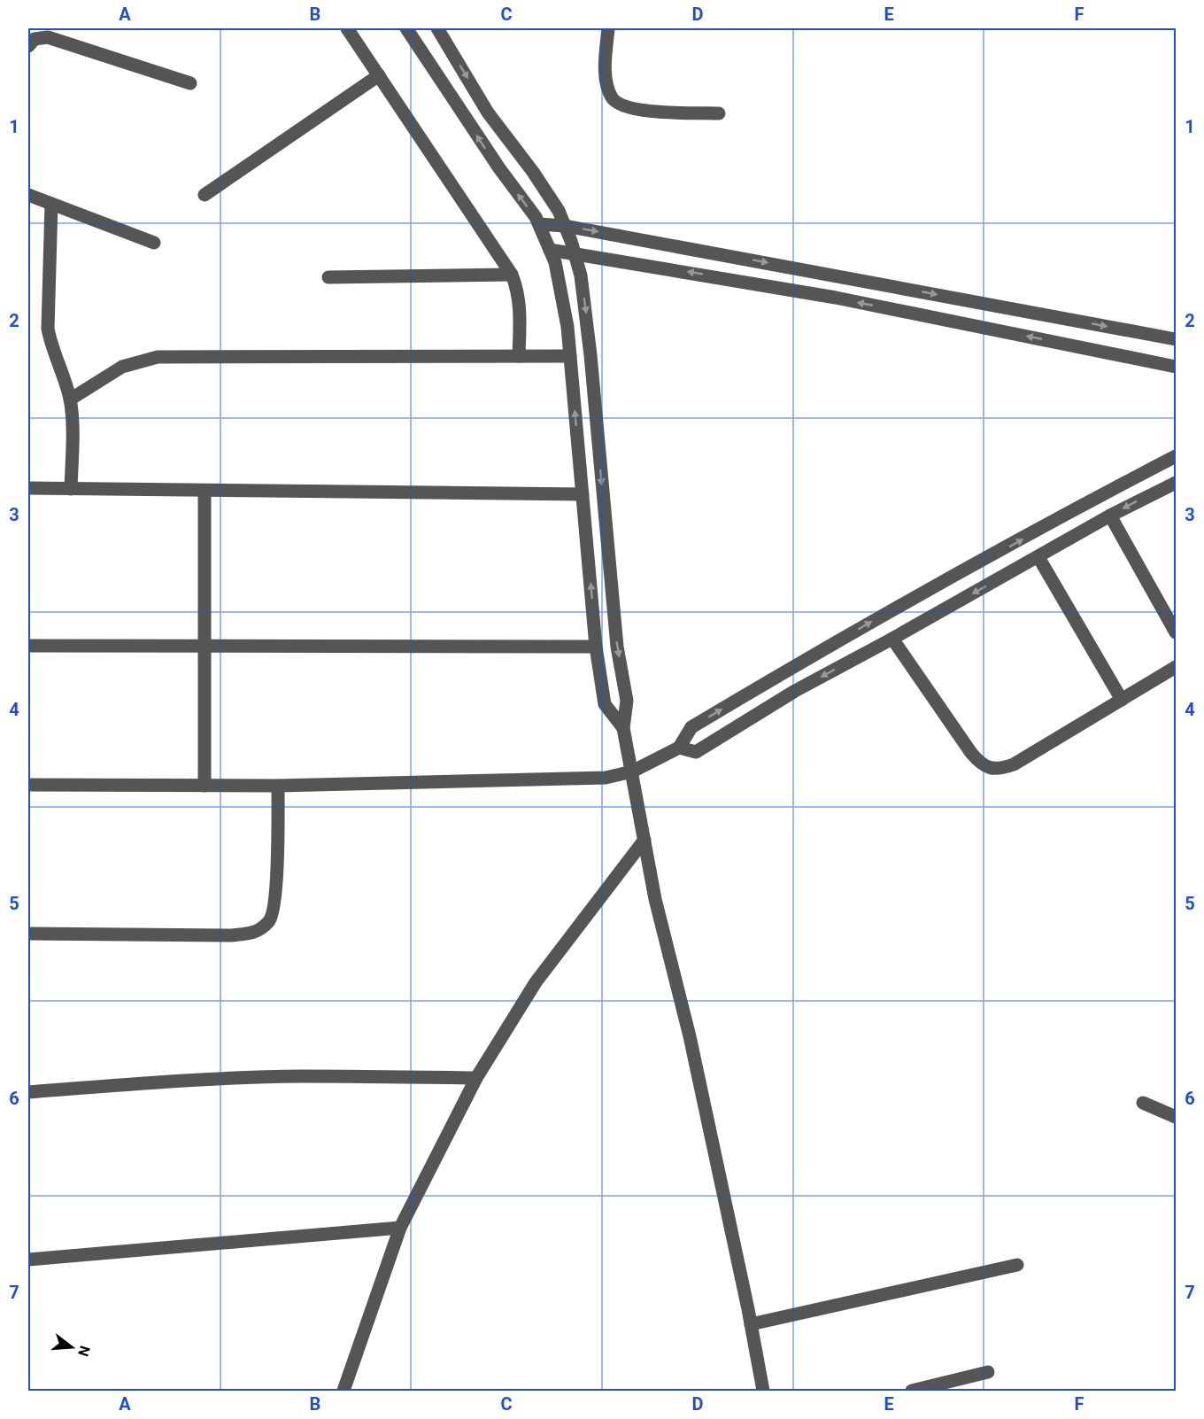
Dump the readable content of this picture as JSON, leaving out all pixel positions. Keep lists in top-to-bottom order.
{
  "north": "right",
  "grid": {
    "columns": [
      "A",
      "B",
      "C",
      "D",
      "E",
      "F"
    ],
    "rows": [
      "1",
      "2",
      "3",
      "4",
      "5",
      "6",
      "7"
    ]
  }
}
